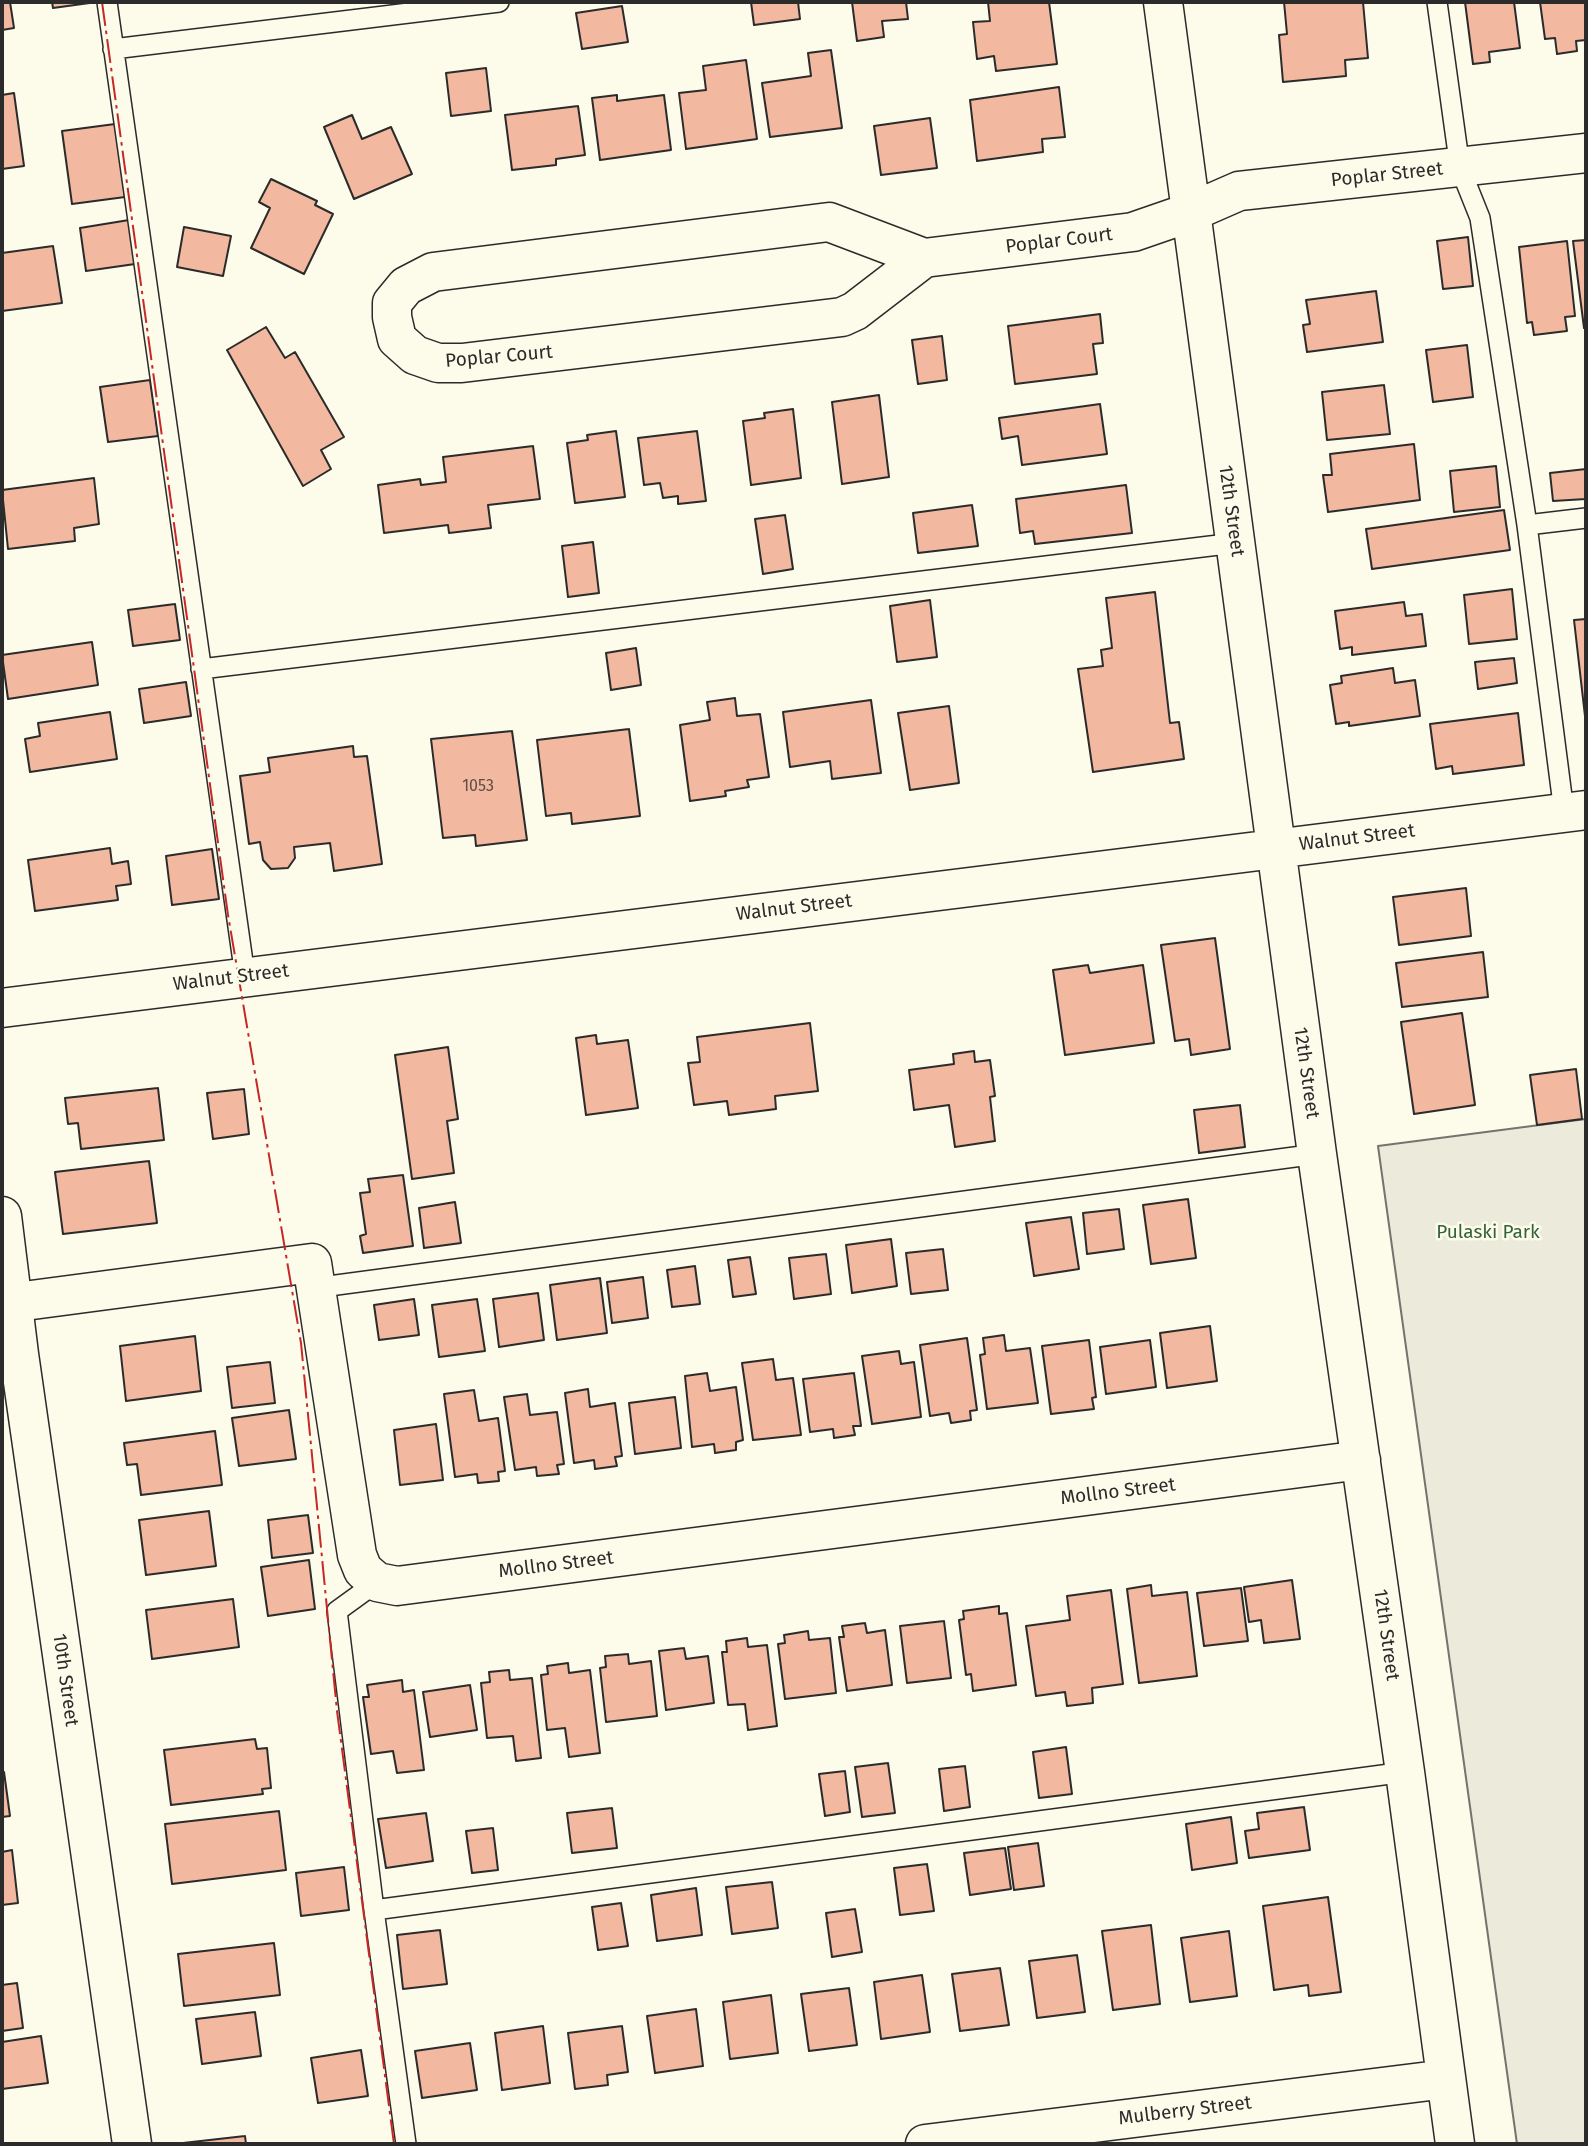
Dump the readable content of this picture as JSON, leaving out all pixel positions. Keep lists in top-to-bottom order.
{
  "streets": {
    "street": [
      "Poplar Street",
      "Poplar Court",
      "12th Street",
      "Walnut Street",
      "Mollno Street",
      "10th Street",
      "Mulberry Street"
    ]
  },
  "crossings": [
    ["Poplar Street", "Poplar Court"],
    ["Poplar Street", "12th Street"],
    ["Poplar Court", "12th Street"],
    ["12th Street", "Walnut Street"],
    ["12th Street", "Mollno Street"],
    ["12th Street", "Mulberry Street"]
  ],
  "parks": ["Pulaski Park"],
  "house_numbers": ["1053"]
}
